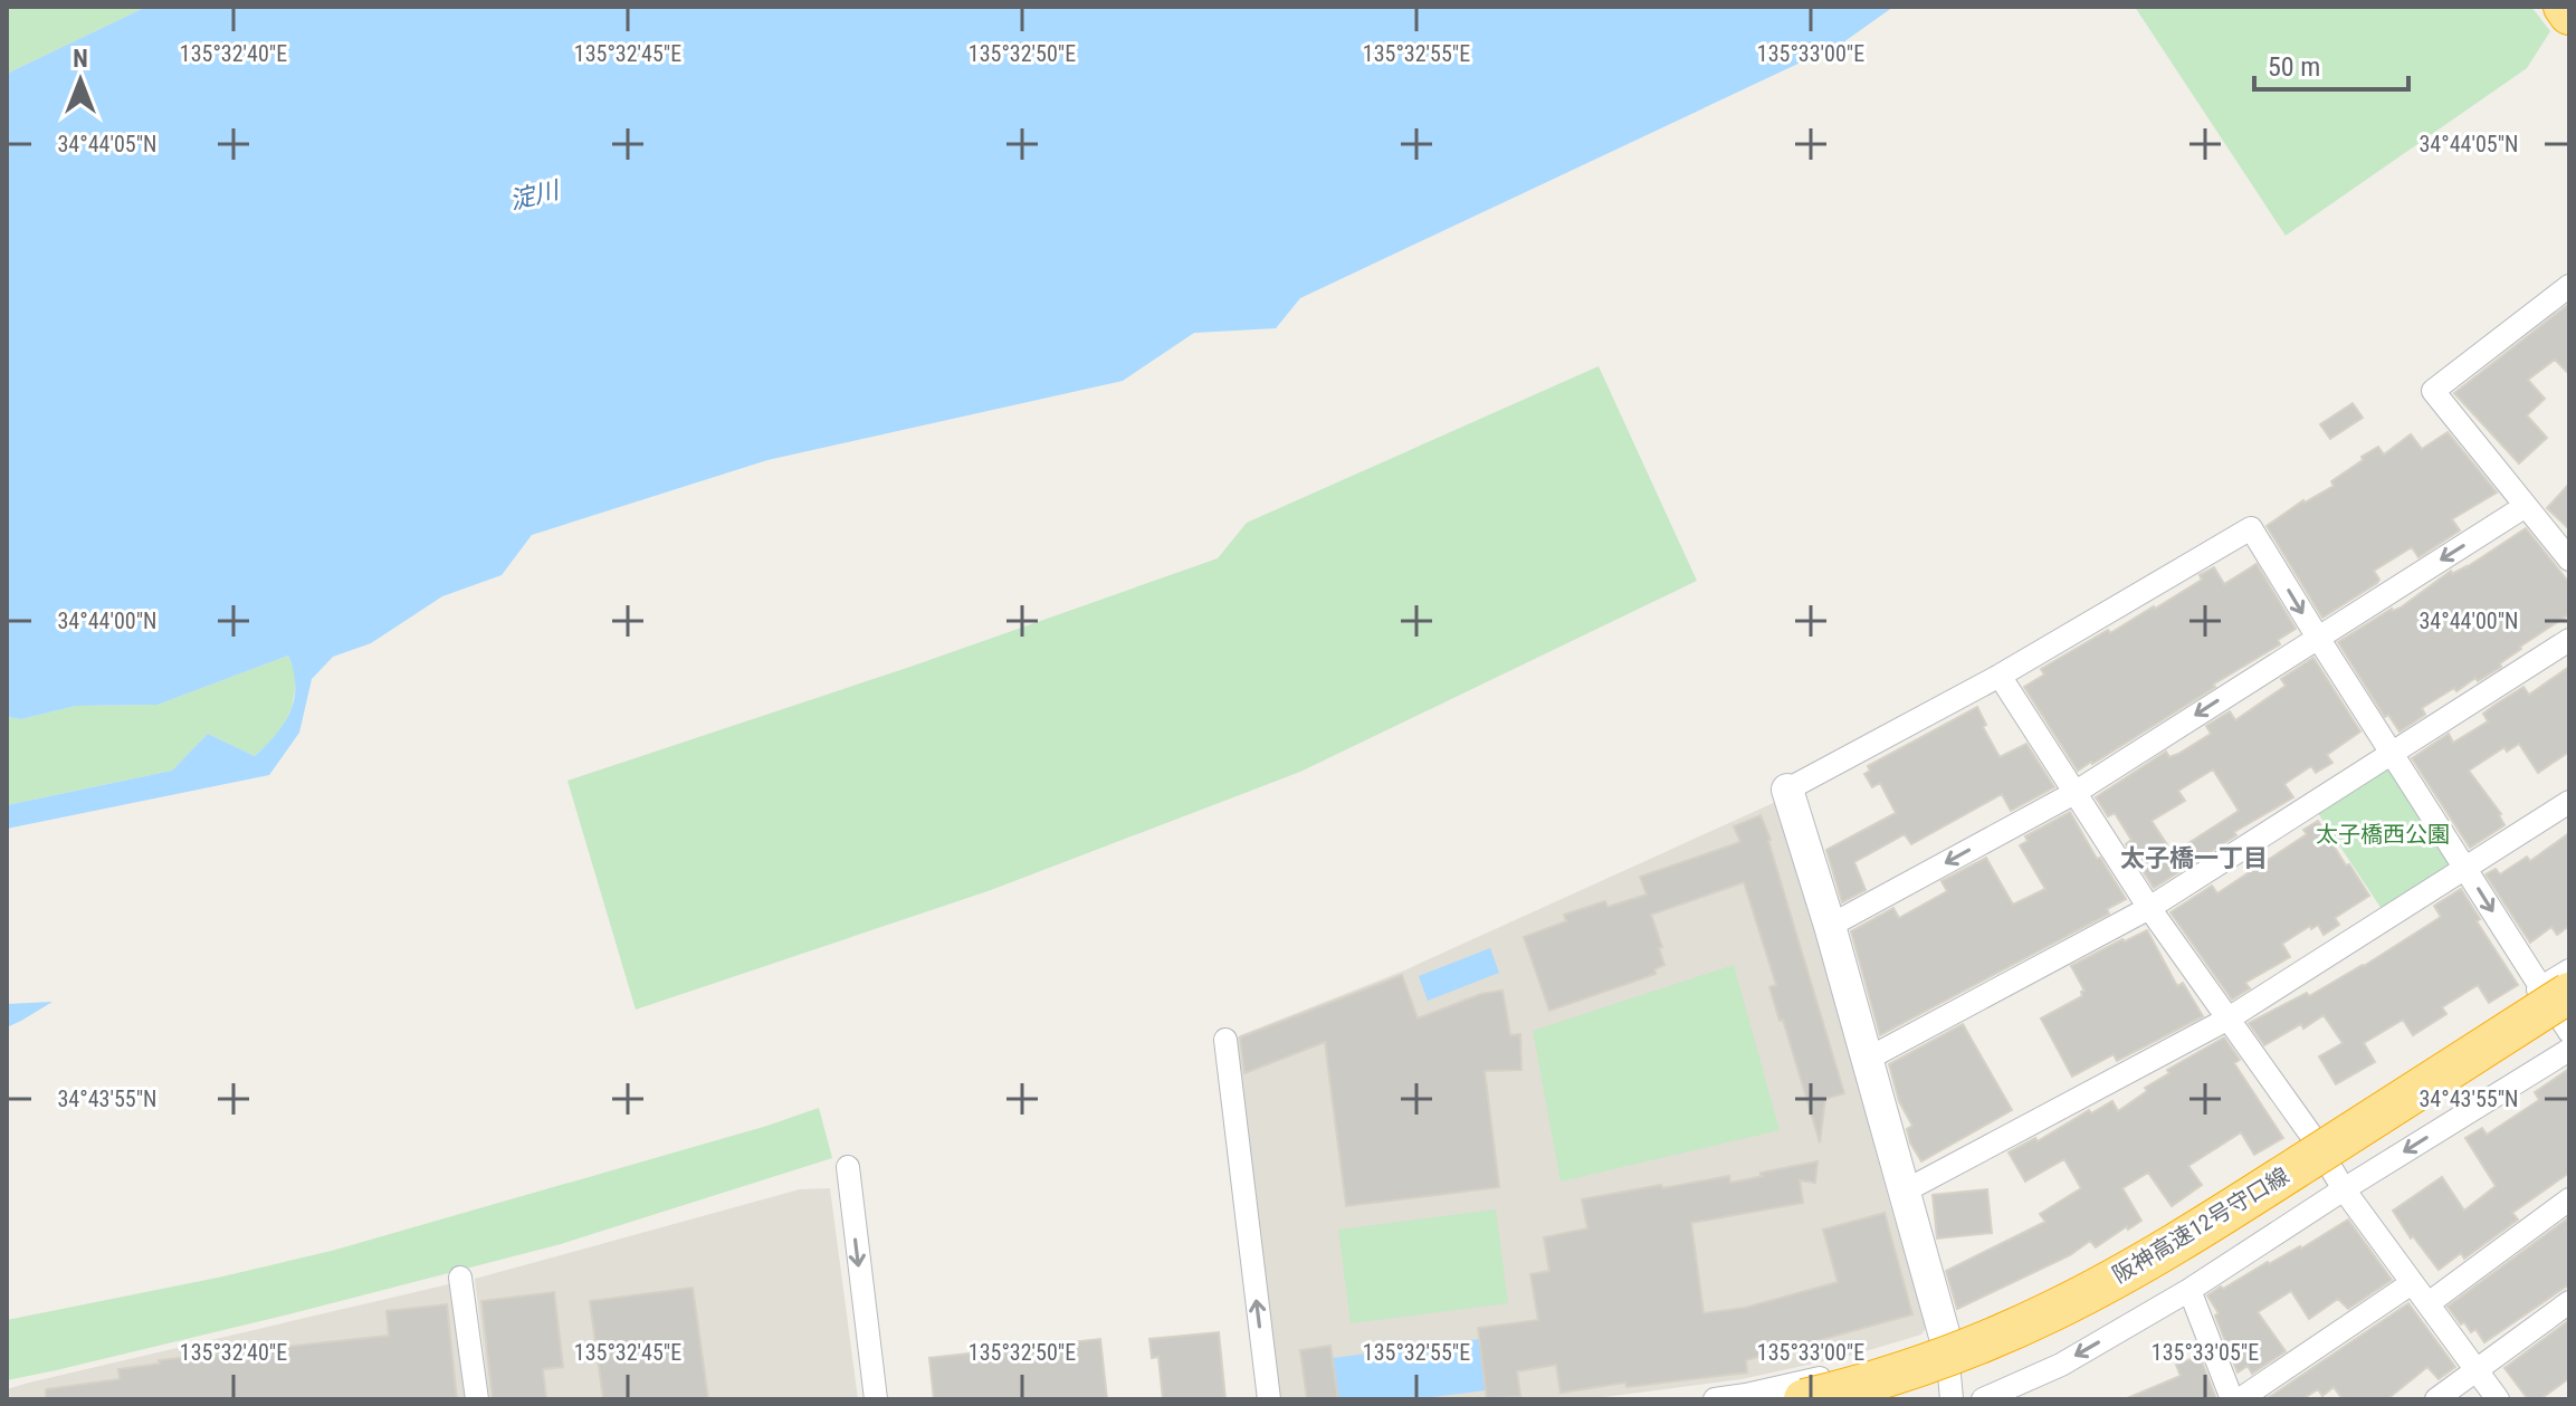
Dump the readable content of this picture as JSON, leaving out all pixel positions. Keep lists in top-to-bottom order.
{
  "streets": {
    "highway": ["阪神高速12号守口線"]
  },
  "districts": ["太子橋一丁目"],
  "water": ["淀川"],
  "parks": ["太子橋西公園"],
  "scale_bar": "50 m",
  "north": "top",
  "coordinates": [
    "135°32'40\"E",
    "135°32'45\"E",
    "135°32'50\"E",
    "135°32'55\"E",
    "135°33'00\"E",
    "34°44'05\"N",
    "34°44'00\"N",
    "34°43'55\"N",
    "135°33'05\"E"
  ]
}
